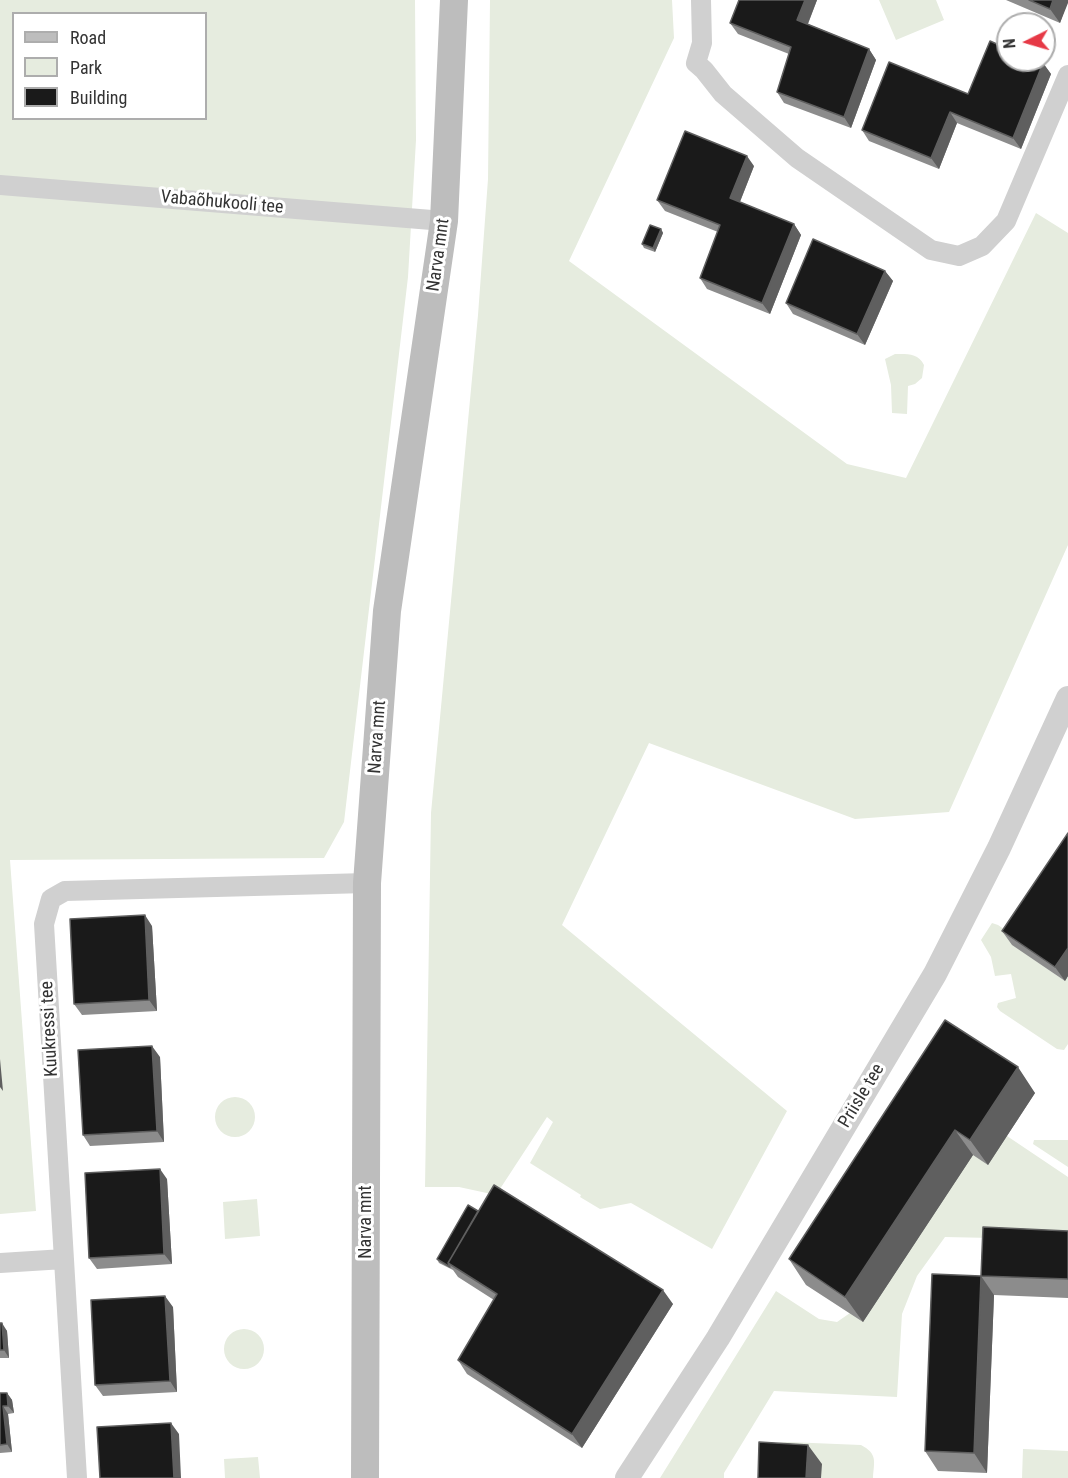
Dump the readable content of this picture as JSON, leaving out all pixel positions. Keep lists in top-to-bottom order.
{
  "streets": {
    "main road": ["Narva mnt"],
    "street": ["Vabaõhukooli tee", "Kuukressi tee", "Priisle tee"]
  },
  "crossings": [
    ["Vabaõhukooli tee", "Narva mnt"],
    ["Narva mnt", "Kuukressi tee"]
  ],
  "legend": ["Road", "Park", "Building"],
  "north": "left"
}
